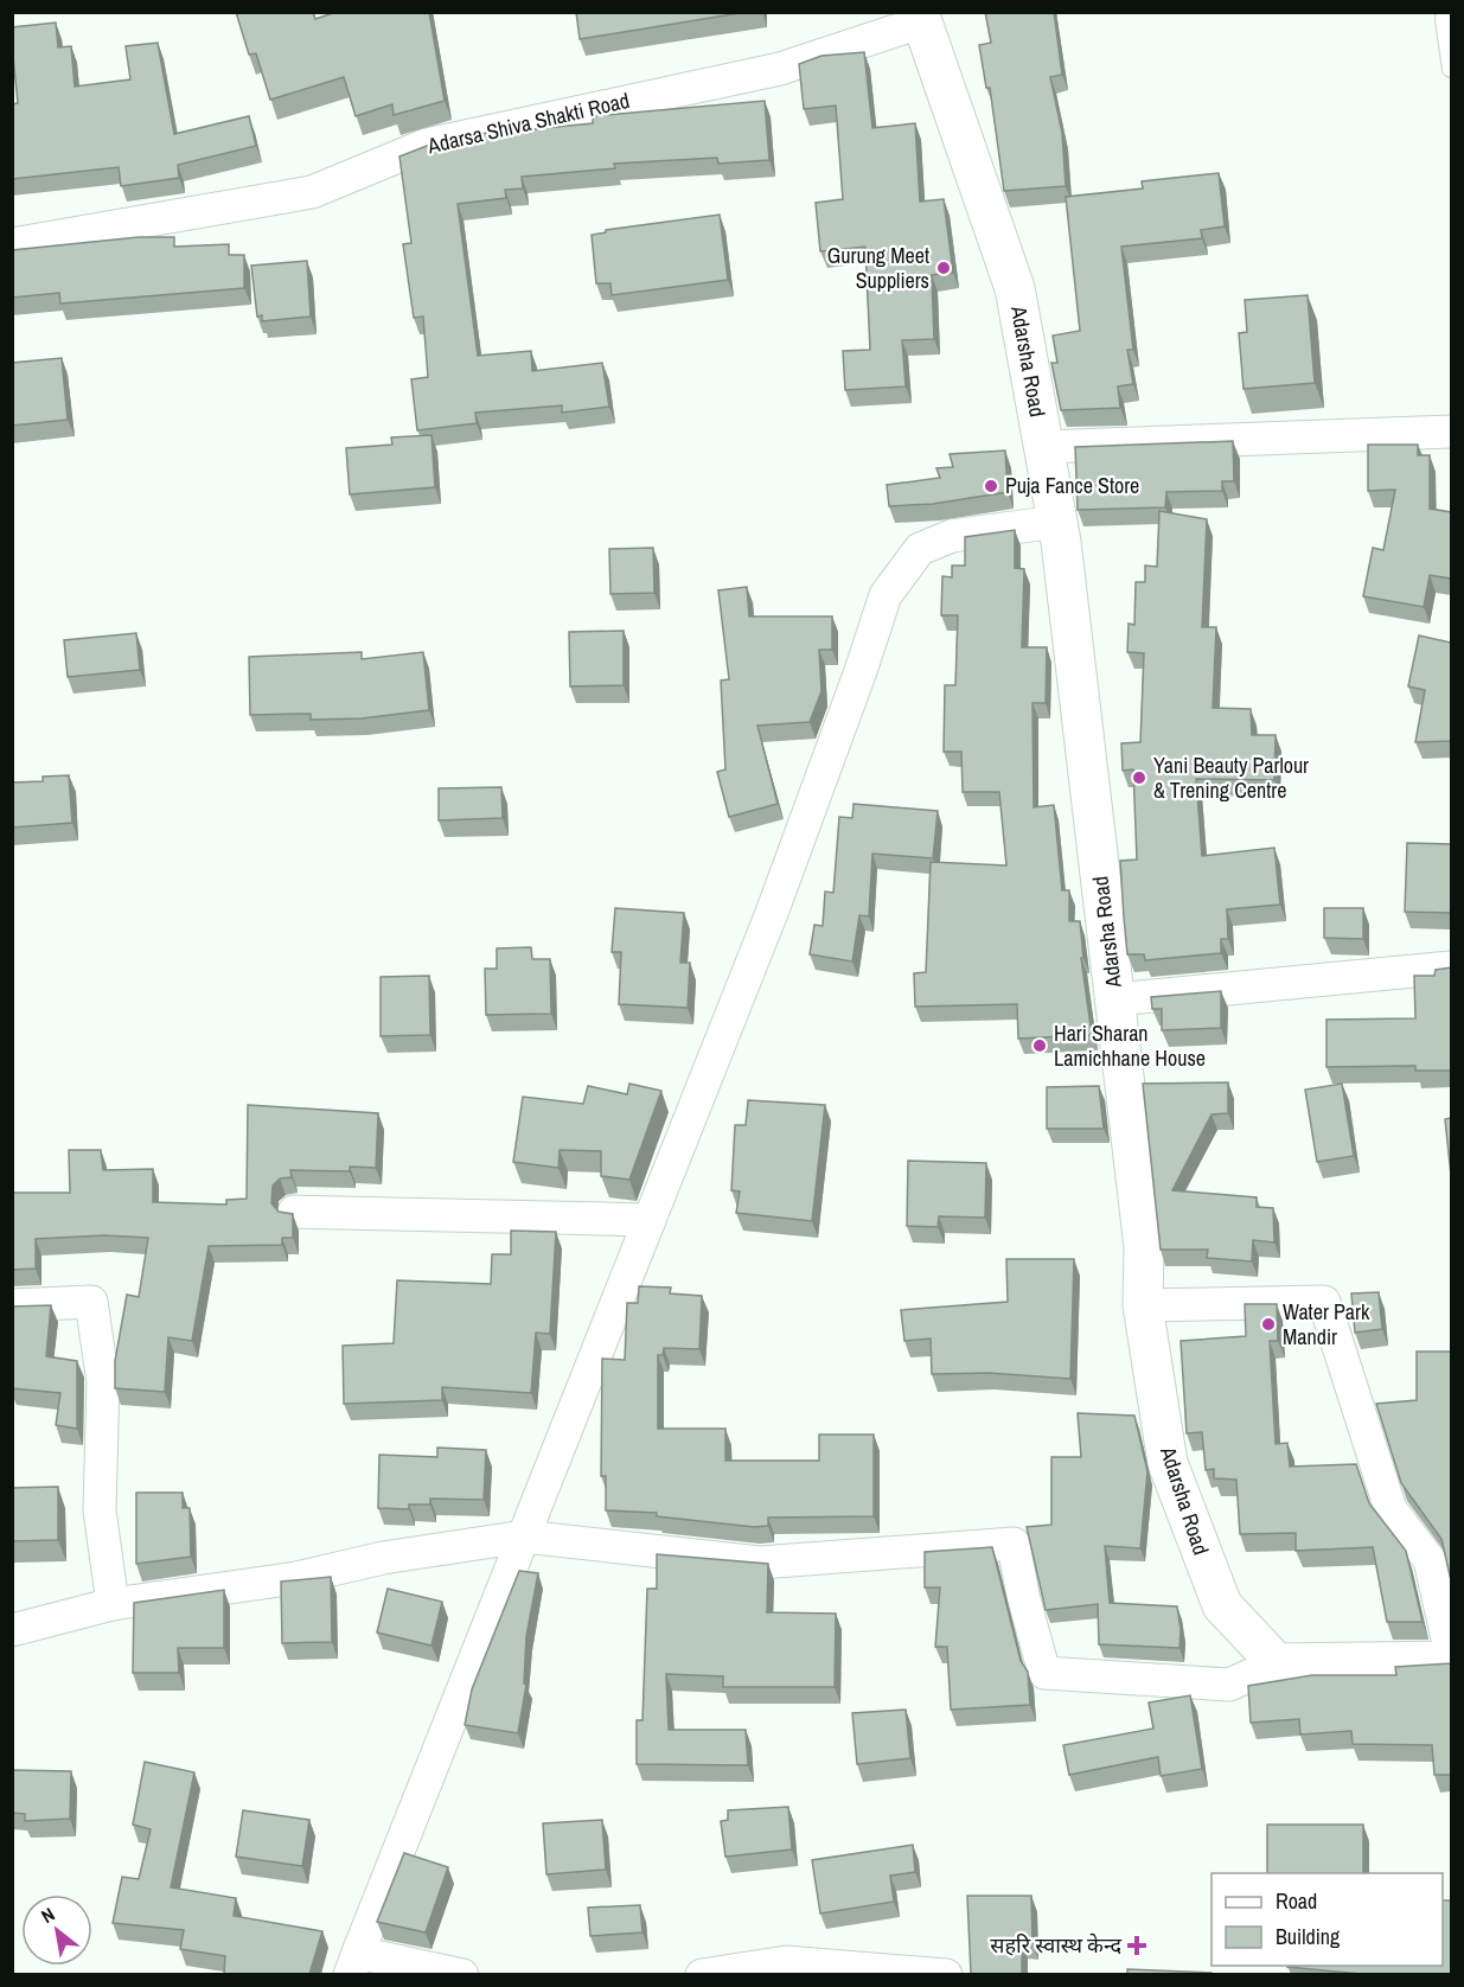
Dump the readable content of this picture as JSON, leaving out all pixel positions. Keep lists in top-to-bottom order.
{
  "streets": {
    "main road": ["Adarsha Road"],
    "street": ["Adarsa Shiva Shakti Road"]
  },
  "crossings": [
    ["Adarsa Shiva Shakti Road", "Adarsha Road"]
  ],
  "places": {
    "other": [
      "Gurung Meet Suppliers",
      "Puja Fance Store",
      "Yani Beauty Parlour & Trening Centre",
      "Hari Sharan Lamichhane House",
      "Water Park Mandir"
    ],
    "health": ["सहरि स्वास्थ केन्द"]
  },
  "legend": ["Road", "Building"],
  "north": "top left"
}
